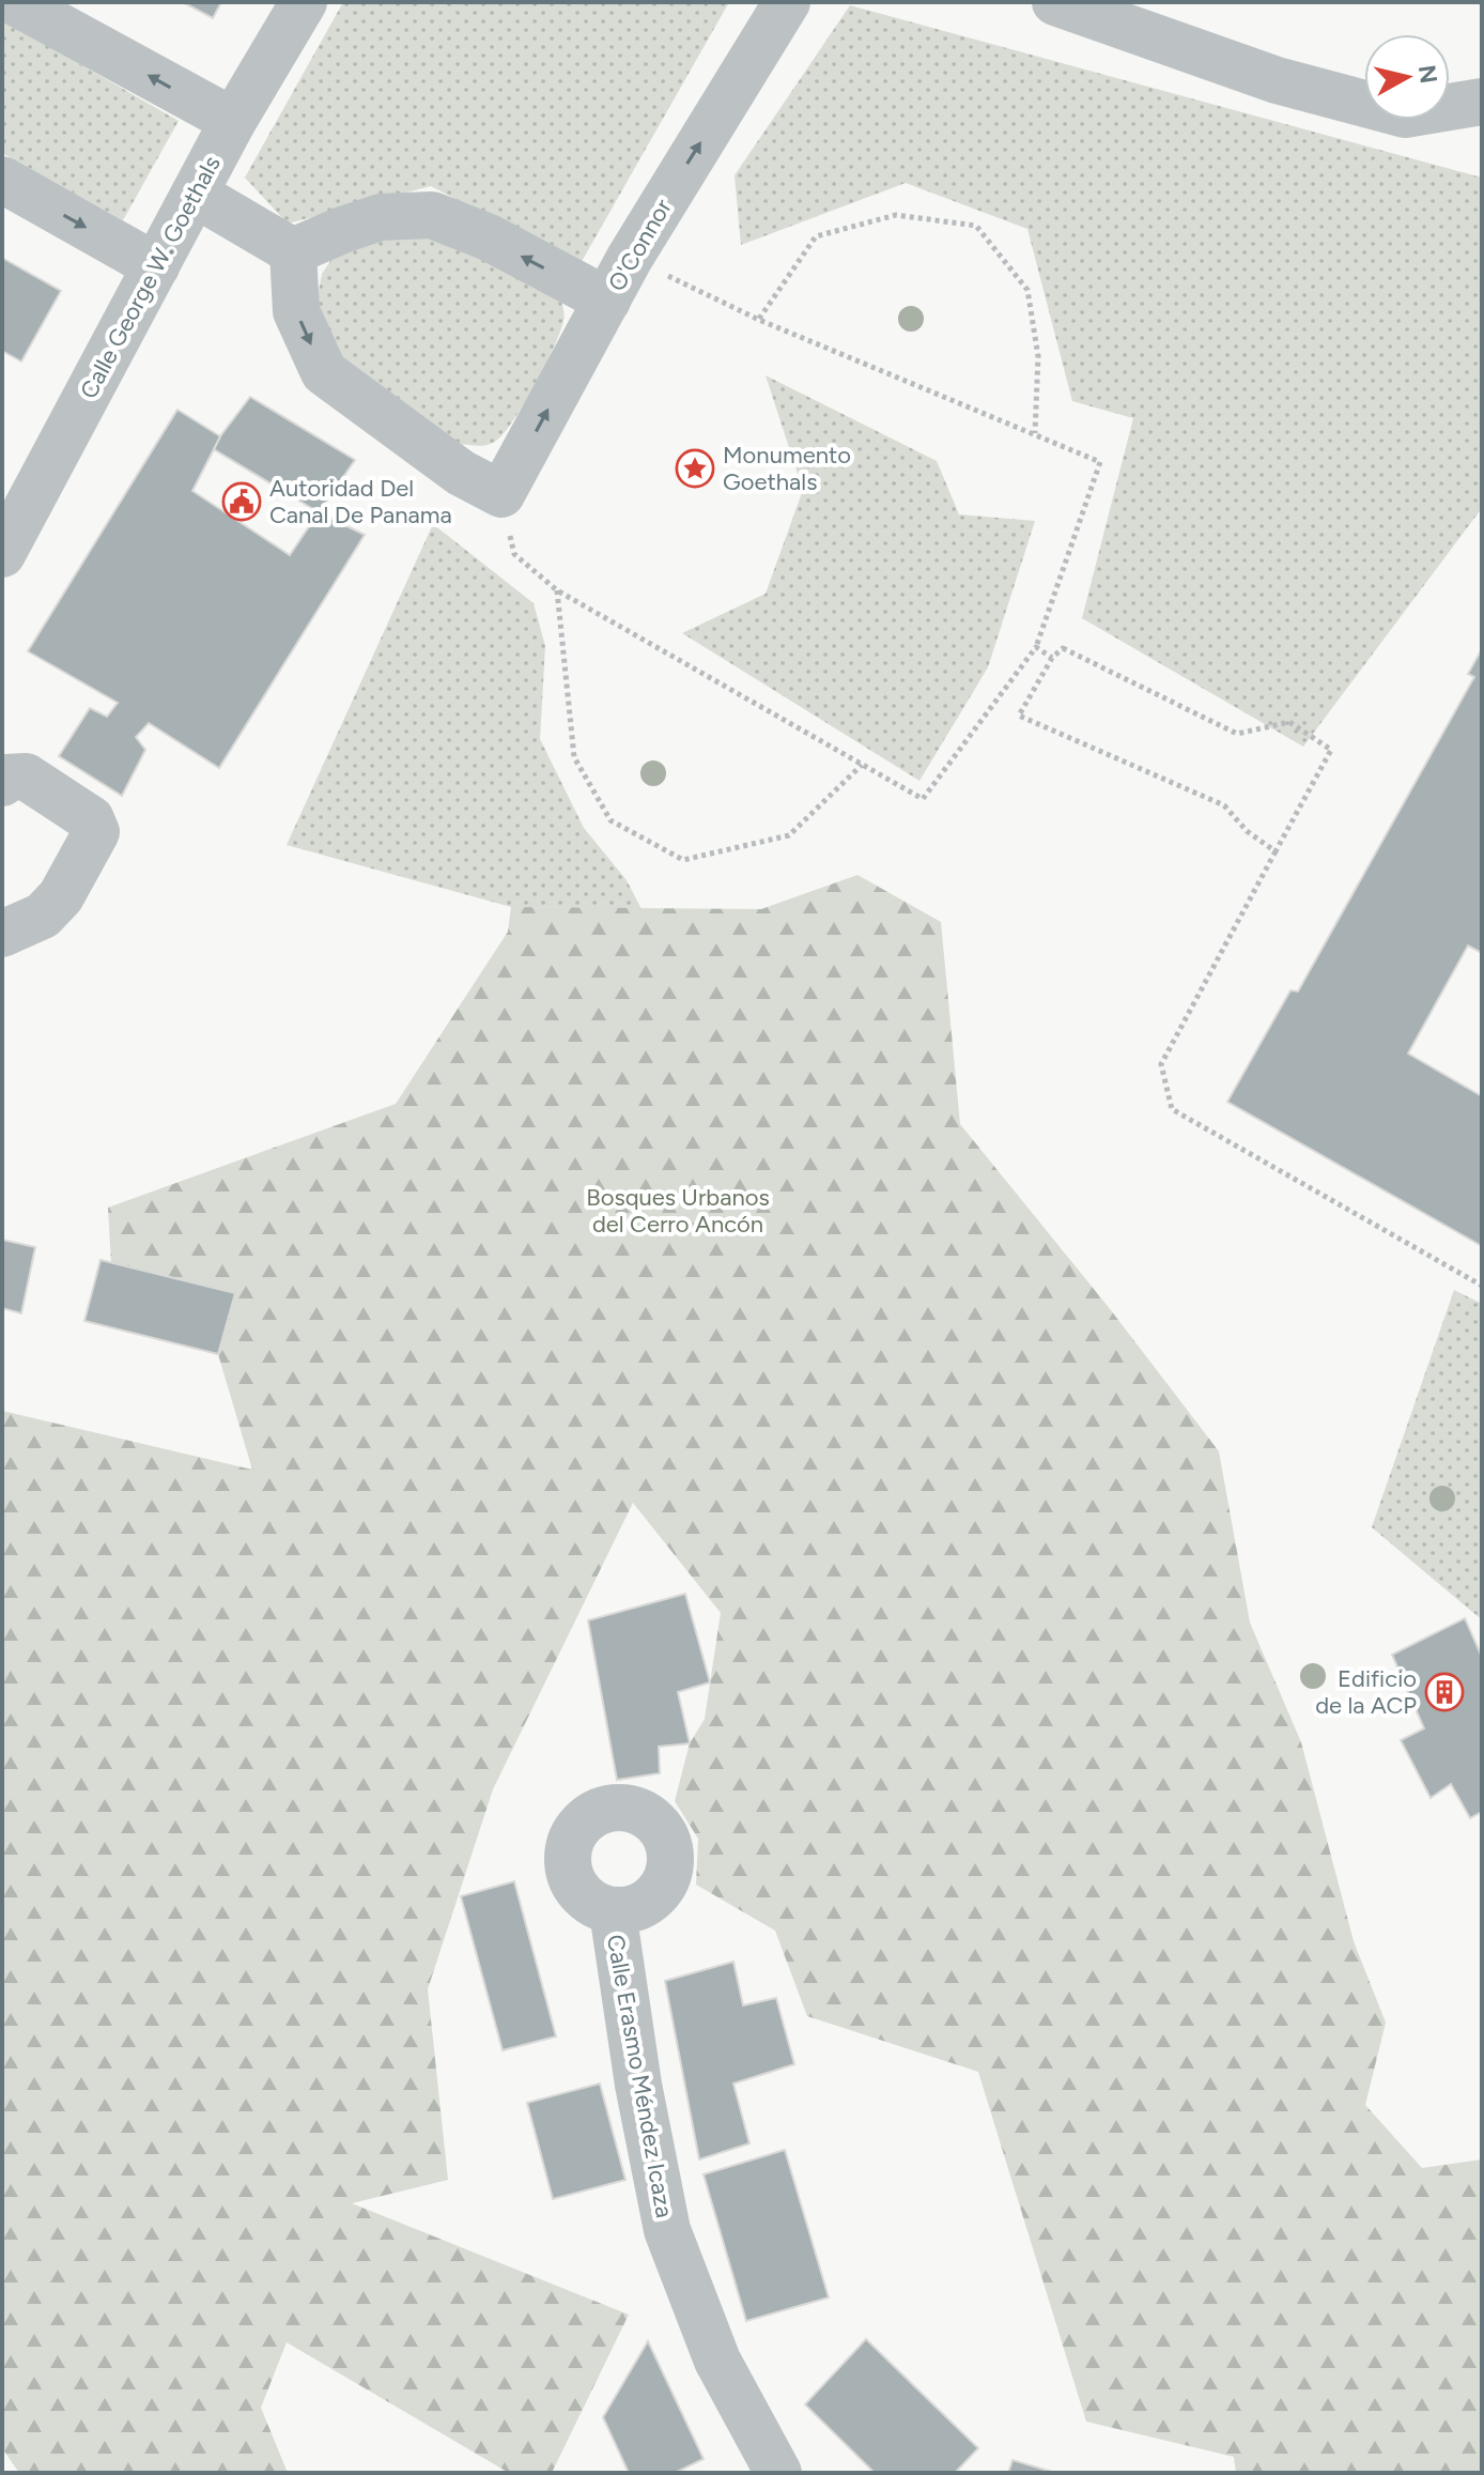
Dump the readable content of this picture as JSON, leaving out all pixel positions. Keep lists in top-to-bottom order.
{
  "streets": {
    "street": ["O'Connor", "Calle George W. Goethals", "Calle Erasmo Méndez Icaza"]
  },
  "one_way": ["O'Connor"],
  "parks": ["Bosques Urbanos del Cerro Ancón"],
  "places": {
    "place": ["Monumento Goethals"],
    "public building": ["Autoridad Del Canal De Panama"],
    "building": ["Edificio de la ACP"]
  },
  "north": "right"
}
